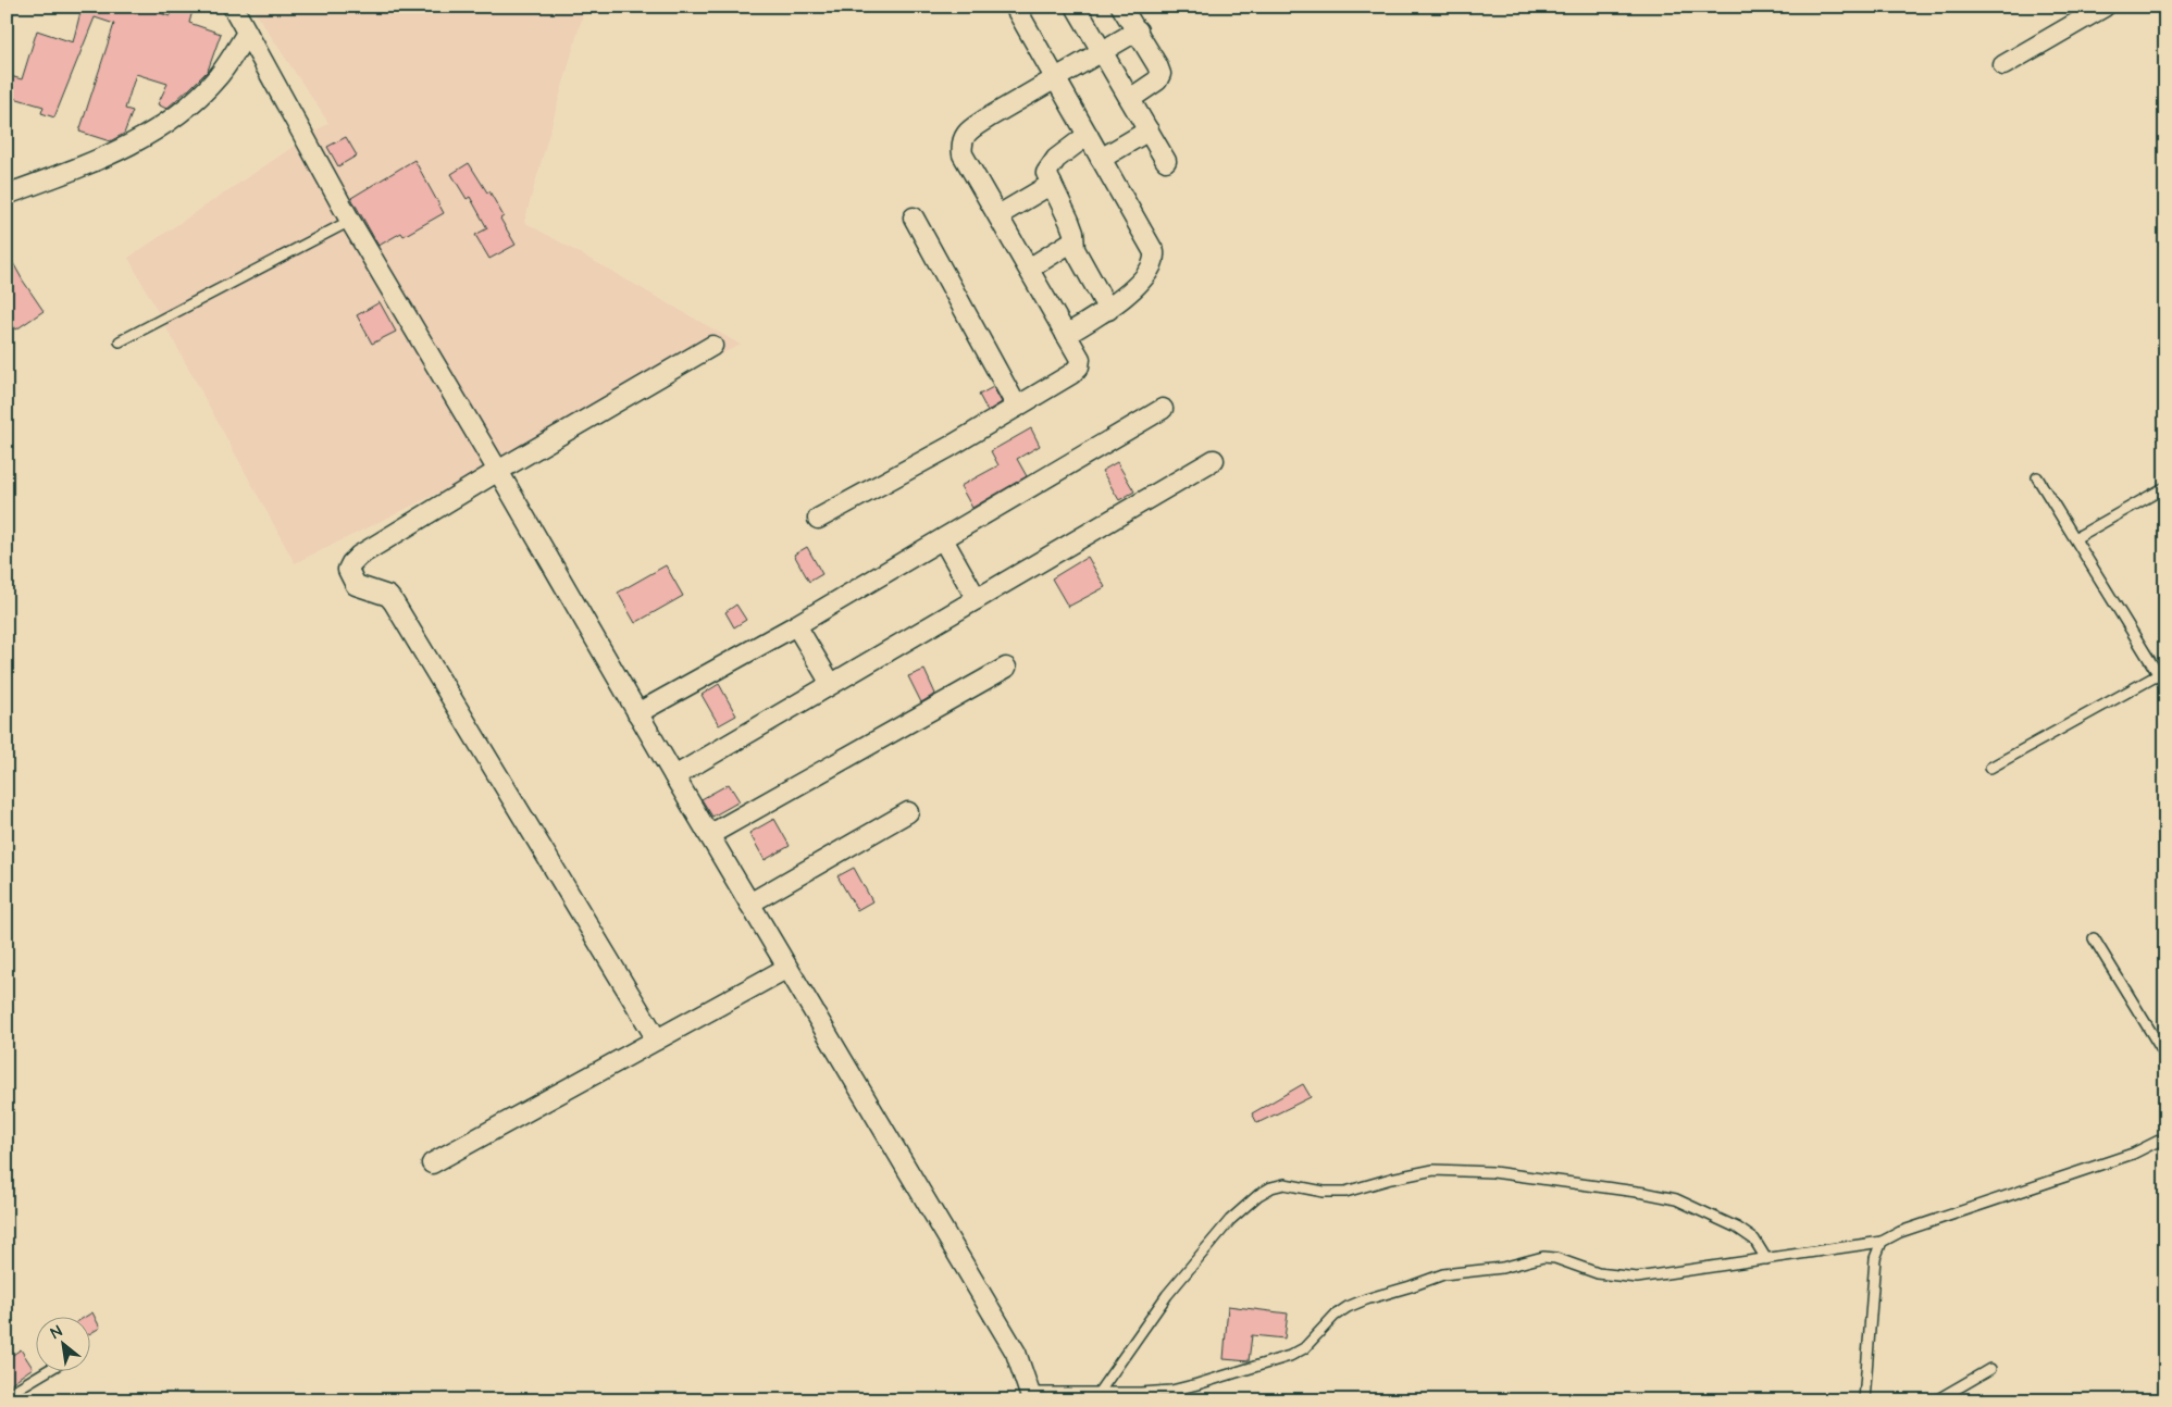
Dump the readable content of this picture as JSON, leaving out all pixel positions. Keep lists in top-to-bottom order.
{
  "north": "top left"
}
